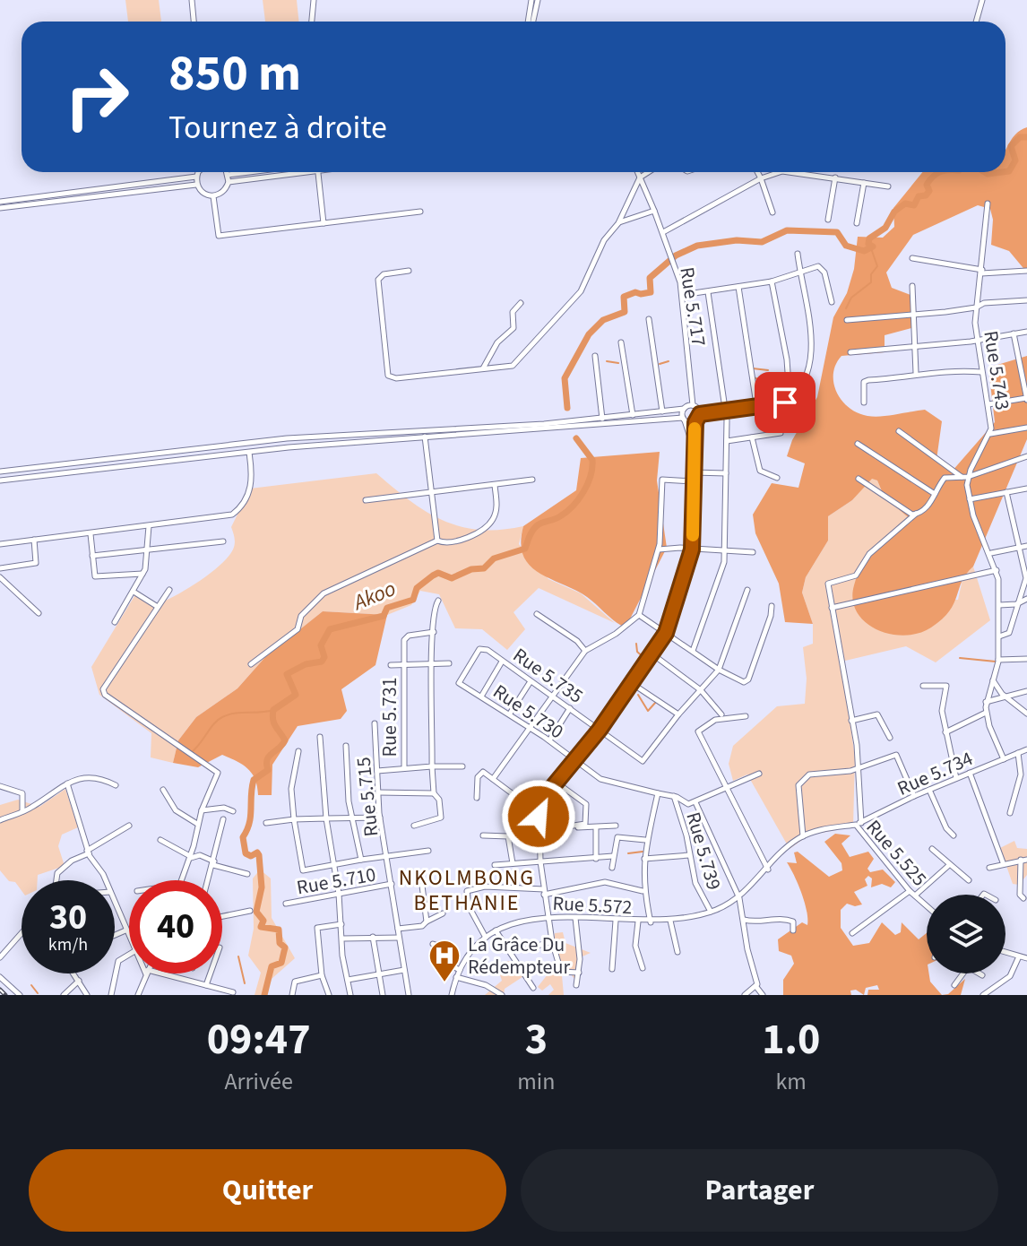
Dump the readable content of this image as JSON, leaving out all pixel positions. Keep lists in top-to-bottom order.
{
  "streets": {
    "street": [
      "Rue 5.717",
      "Rue 5.743",
      "Rue 5.735",
      "Rue 5.730",
      "Rue 5.731",
      "Rue 5.734",
      "Rue 5.715",
      "Rue 5.739",
      "Rue 5.525",
      "Rue 5.710",
      "Rue 5.572"
    ]
  },
  "crossings": [
    ["Rue 5.735", "Rue 5.730"],
    ["Rue 5.730", "Rue 5.739"],
    ["Rue 5.734", "Rue 5.525"],
    ["Rue 5.715", "Rue 5.710"],
    ["Rue 5.739", "Rue 5.572"]
  ],
  "districts": ["NKOLMBONG BETHANIE"],
  "water": ["Akoo"],
  "places": {
    "hospital": ["La Grâce Du Rédempteur"]
  },
  "page": {
    "turn": ["850 m", "Tournez à droite"],
    "speed": "30 km/h",
    "limit": "40",
    "eta": [
      "09:47",
      "Arrivée",
      "3",
      "min",
      "1.0",
      "km"
    ],
    "buttons": ["Quitter", "Partager"]
  }
}
